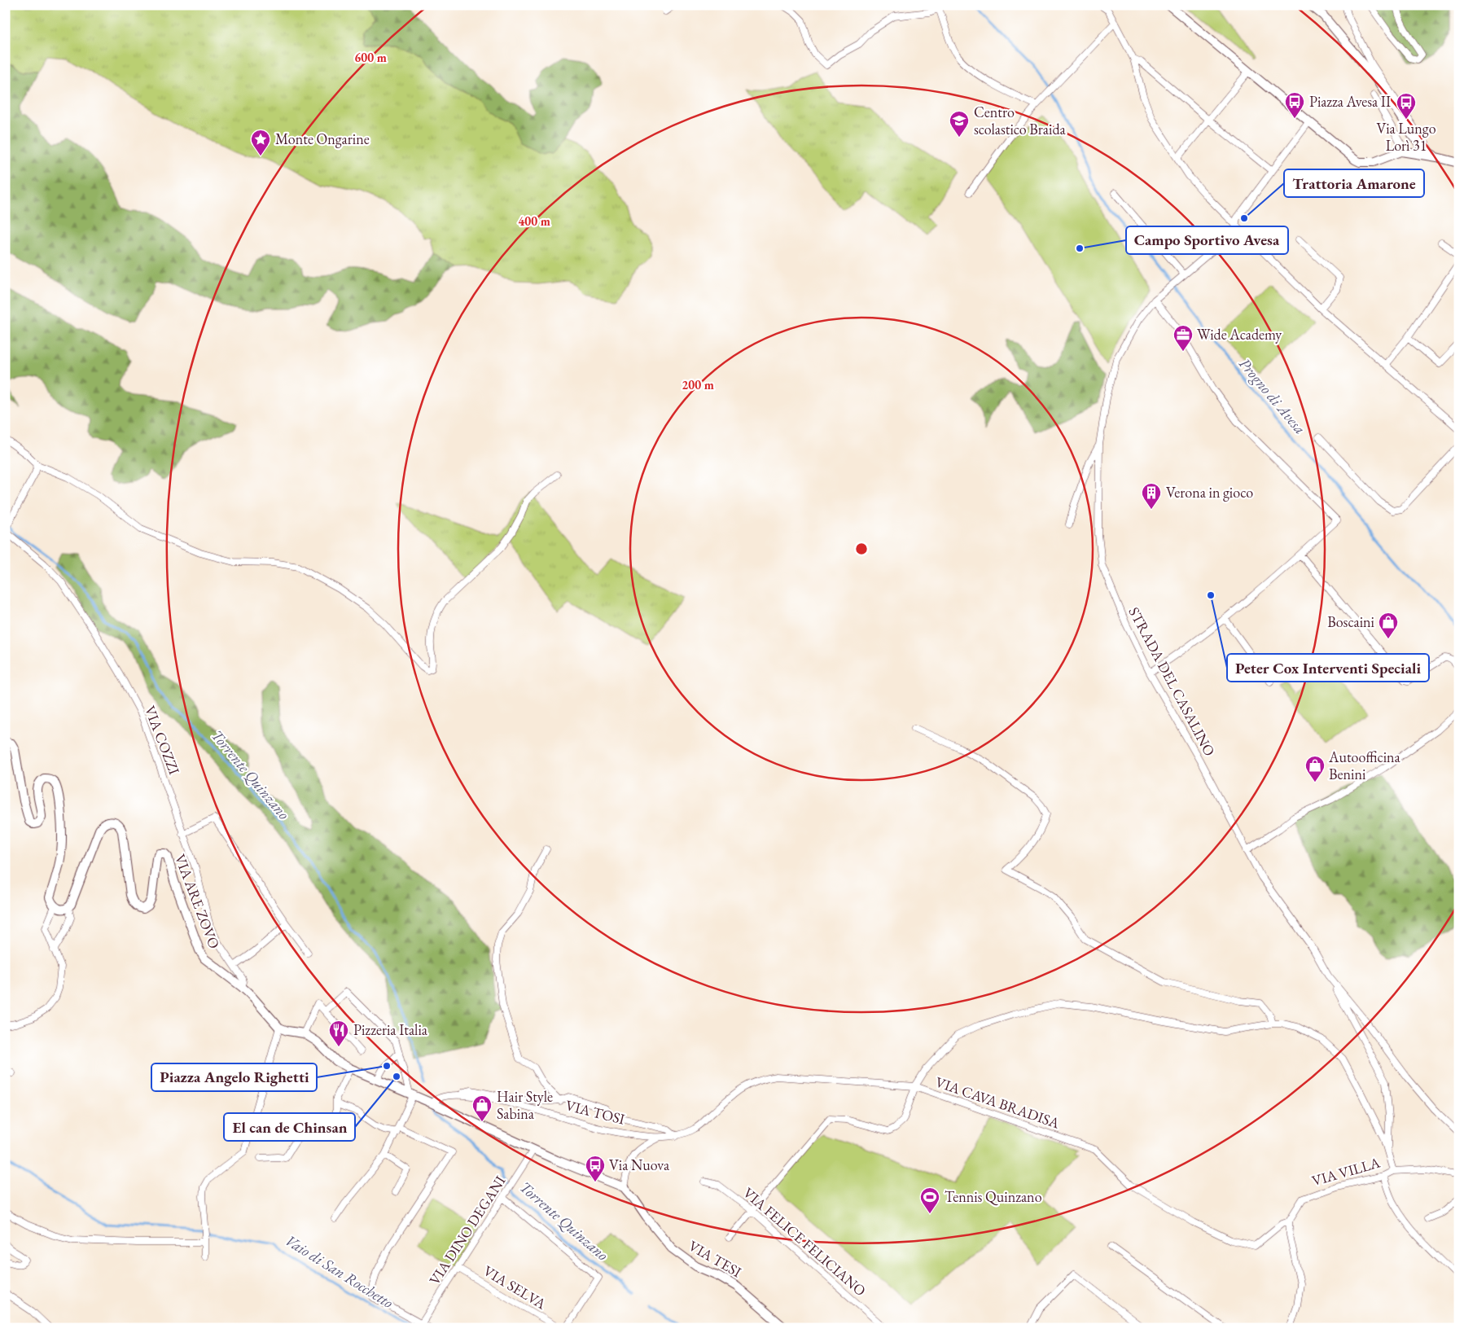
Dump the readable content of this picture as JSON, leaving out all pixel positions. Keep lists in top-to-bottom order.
{
  "streets": {
    "street": [
      "STRADA DEL CASALINO",
      "VIA COZZI",
      "VIA ARE ZOVO",
      "VIA CAVA BRADISA",
      "VIA TOSI",
      "VIA VILLA",
      "VIA DINO DEGANI",
      "VIA FELICE FELICIANO",
      "VIA TESI",
      "VIA SELVA"
    ]
  },
  "crossings": [
    ["VIA COZZI", "VIA ARE ZOVO"],
    ["VIA CAVA BRADISA", "VIA TOSI"],
    ["VIA CAVA BRADISA", "VIA VILLA"],
    ["VIA TOSI", "VIA TESI"],
    ["VIA DINO DEGANI", "VIA SELVA"]
  ],
  "water": ["Progno di Avesa", "Torrente Quinzano", "Vaio di San Rocchetto"],
  "places": {
    "bus stop": ["Piazza Avesa II", "Via Lungo Lorì 31", "Via Nuova"],
    "school or university": ["Centro scolastico Braida"],
    "place": ["Monte Ongarine"],
    "other": [
      "Trattoria Amarone",
      "Campo Sportivo Avesa",
      "Peter Cox Interventi Speciali",
      "Piazza Angelo Righetti",
      "El can de Chinsan"
    ],
    "office": ["Wide Academy"],
    "building": ["Verona in gioco"],
    "shop": ["Boscaini", "Autoofficina Benini", "Hair Style Sabina"],
    "restaurant": ["Pizzeria Italia"],
    "sports": ["Tennis Quinzano"]
  },
  "rings": ["600 m", "400 m", "200 m"]
}
